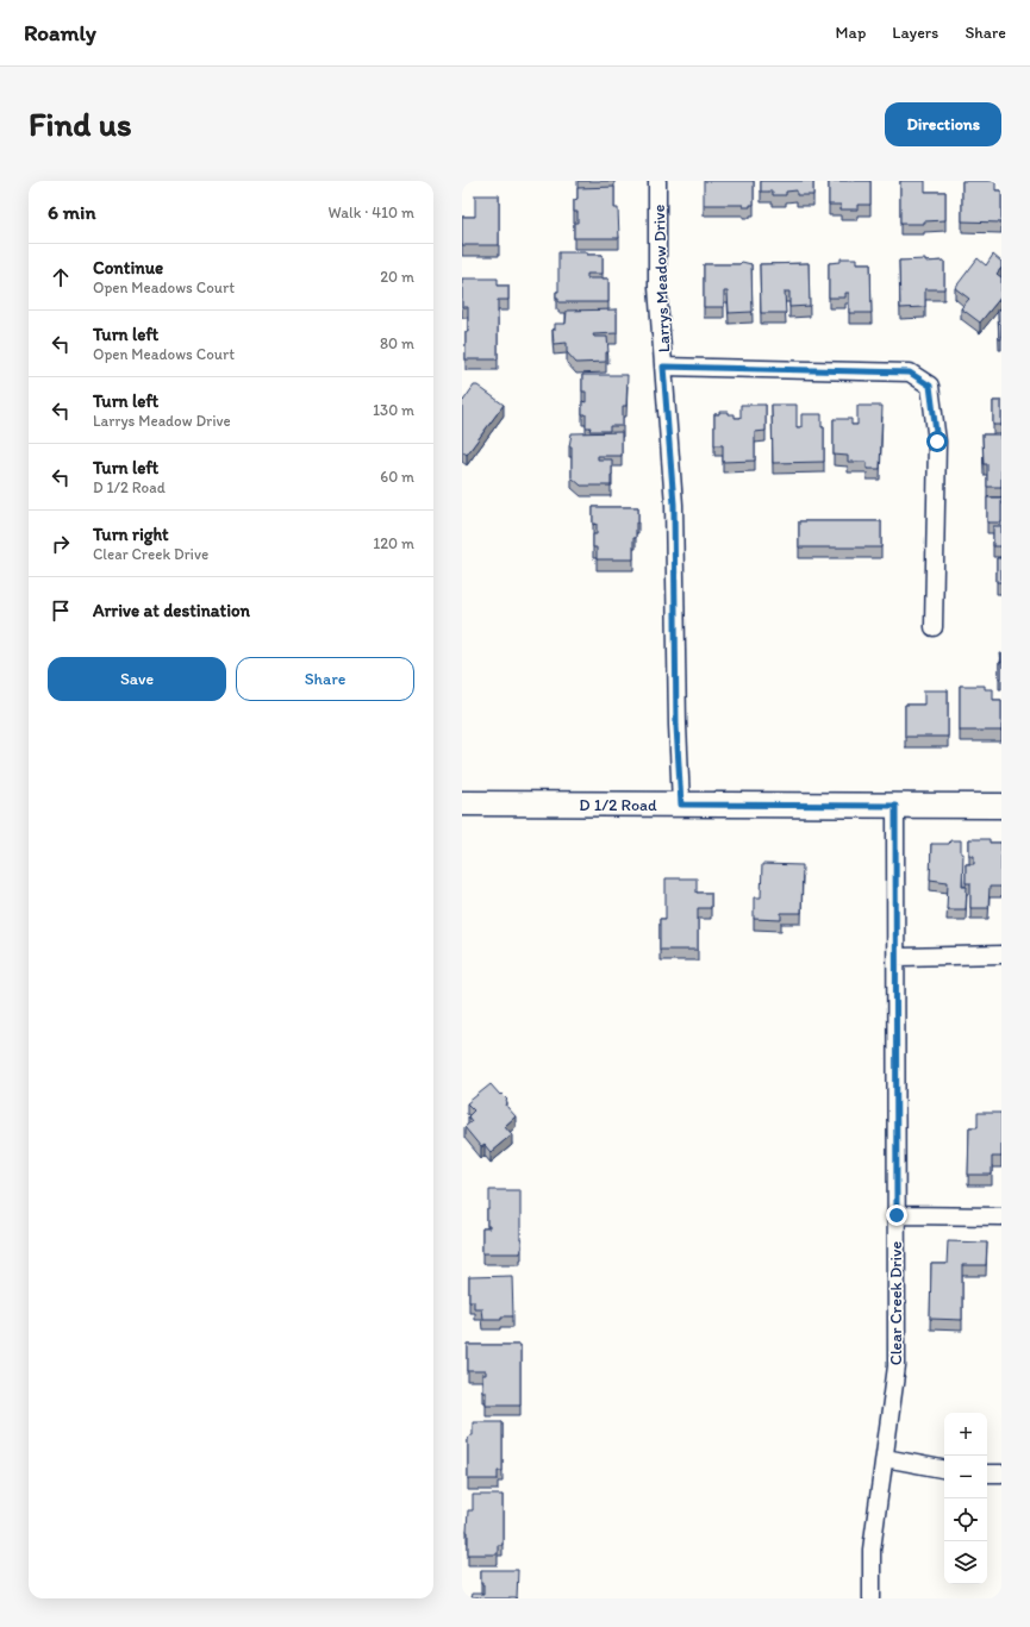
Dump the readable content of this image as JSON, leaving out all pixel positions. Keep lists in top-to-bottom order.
{
  "streets": {
    "main road": ["D 1/2 Road"],
    "street": ["Larrys Meadow Drive", "Clear Creek Drive"]
  },
  "crossings": [
    ["Larrys Meadow Drive", "D 1/2 Road"],
    ["D 1/2 Road", "Clear Creek Drive"]
  ],
  "page": {
    "header": "Roamly",
    "nav": ["Map", "Layers", "Share"],
    "buttons": [
      "Directions",
      ["Save", "Share"]
    ],
    "title": "Find us",
    "heading": ["6 min", "Walk · 410 m"],
    "list": [
      ["Continue", "Open Meadows Court", "20 m"],
      ["Turn left", "Open Meadows Court", "80 m"],
      ["Turn left", "Larrys Meadow Drive", "130 m"],
      ["Turn left", "D 1/2 Road", "60 m"],
      ["Turn right", "Clear Creek Drive", "120 m"],
      "Arrive at destination"
    ],
    "map_buttons": ["+", "−"]
  }
}
